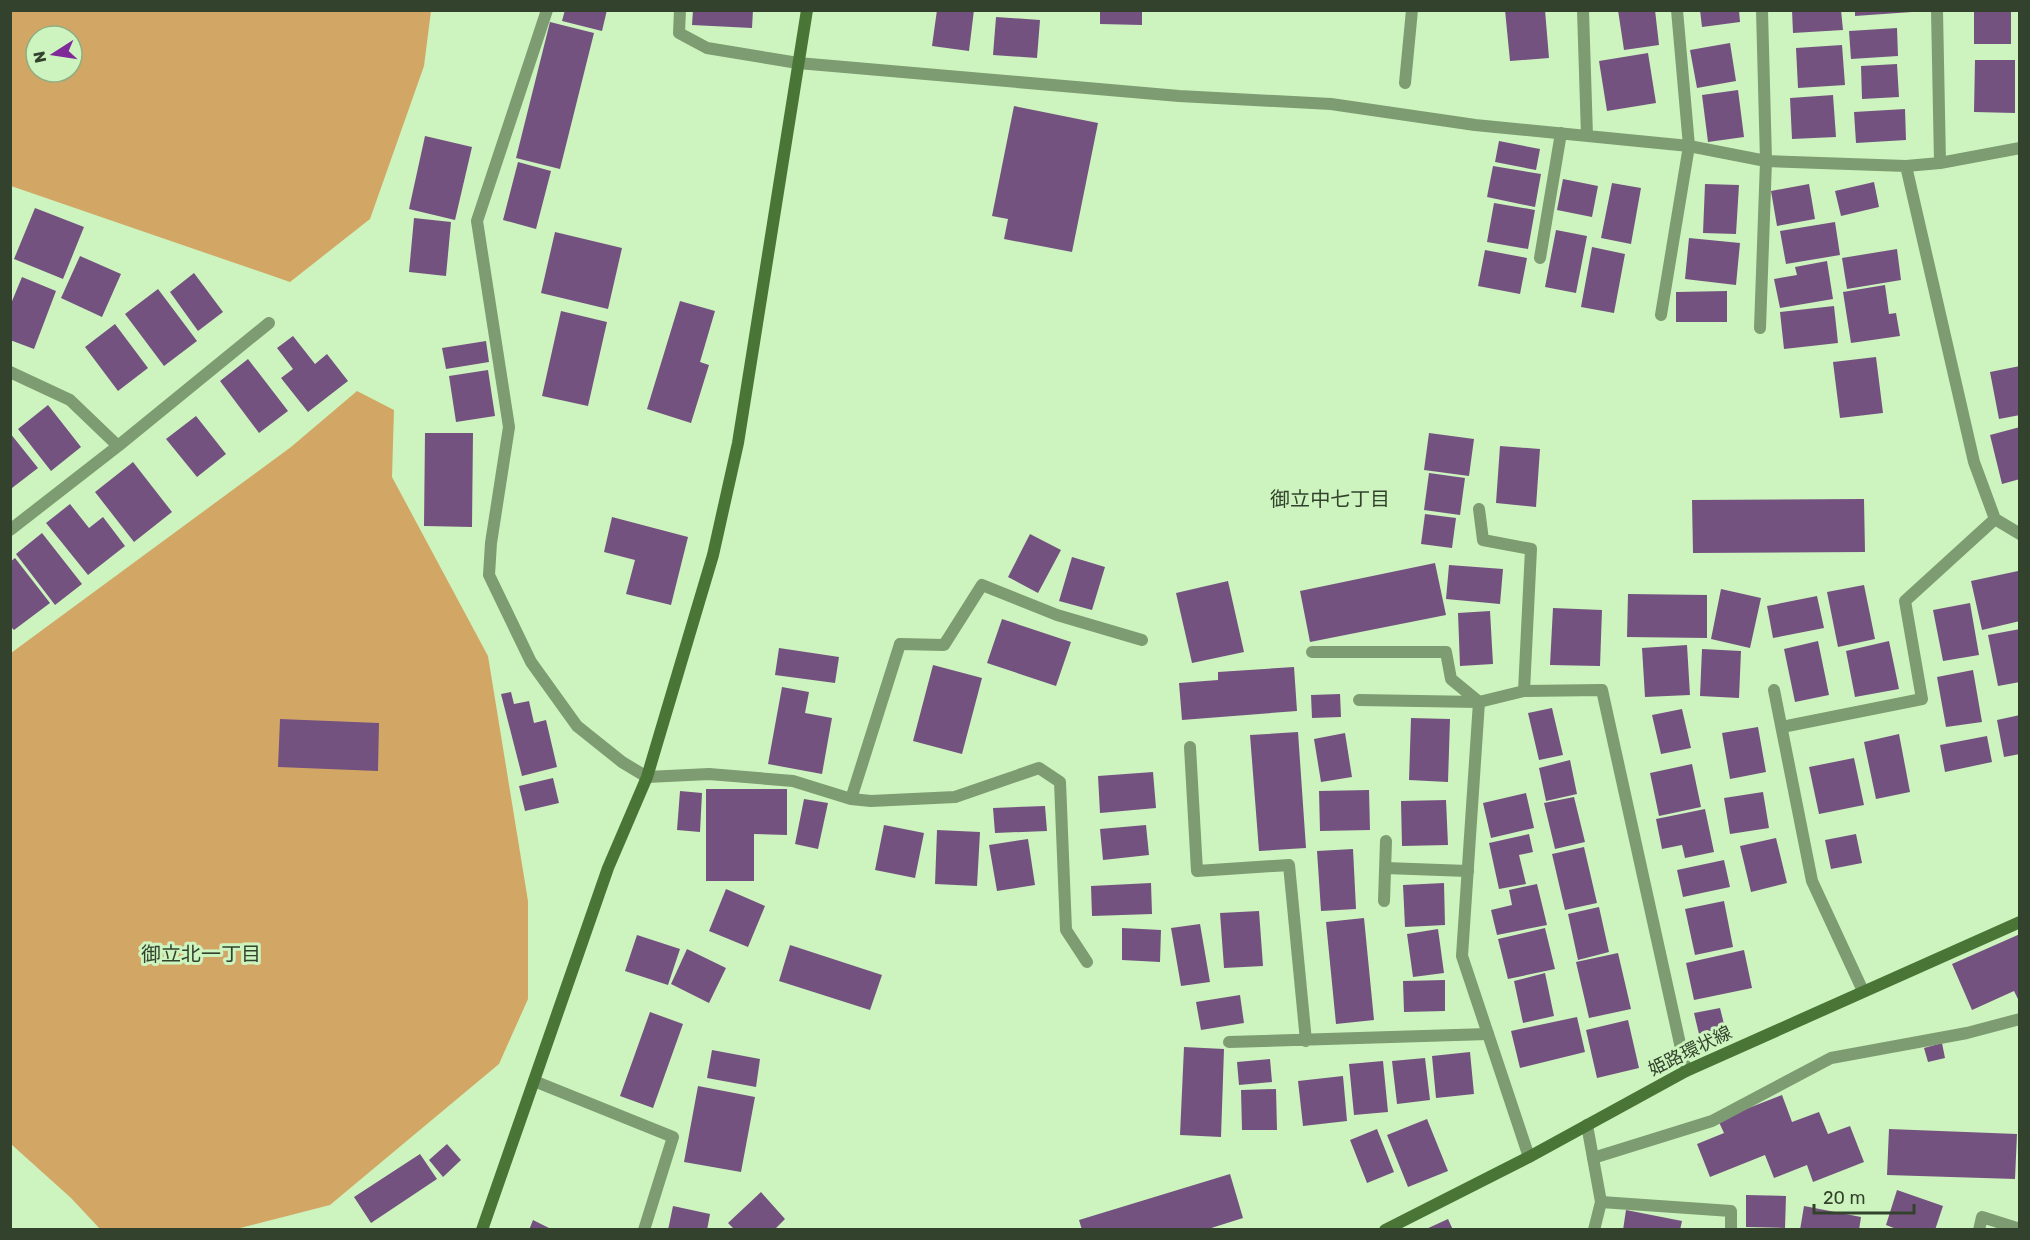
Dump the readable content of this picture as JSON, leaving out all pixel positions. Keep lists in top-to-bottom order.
{
  "streets": {
    "street": ["姫路環状線"]
  },
  "districts": ["御立中七丁目", "御立北一丁目"],
  "scale_bar": "20 m",
  "north": "left"
}
